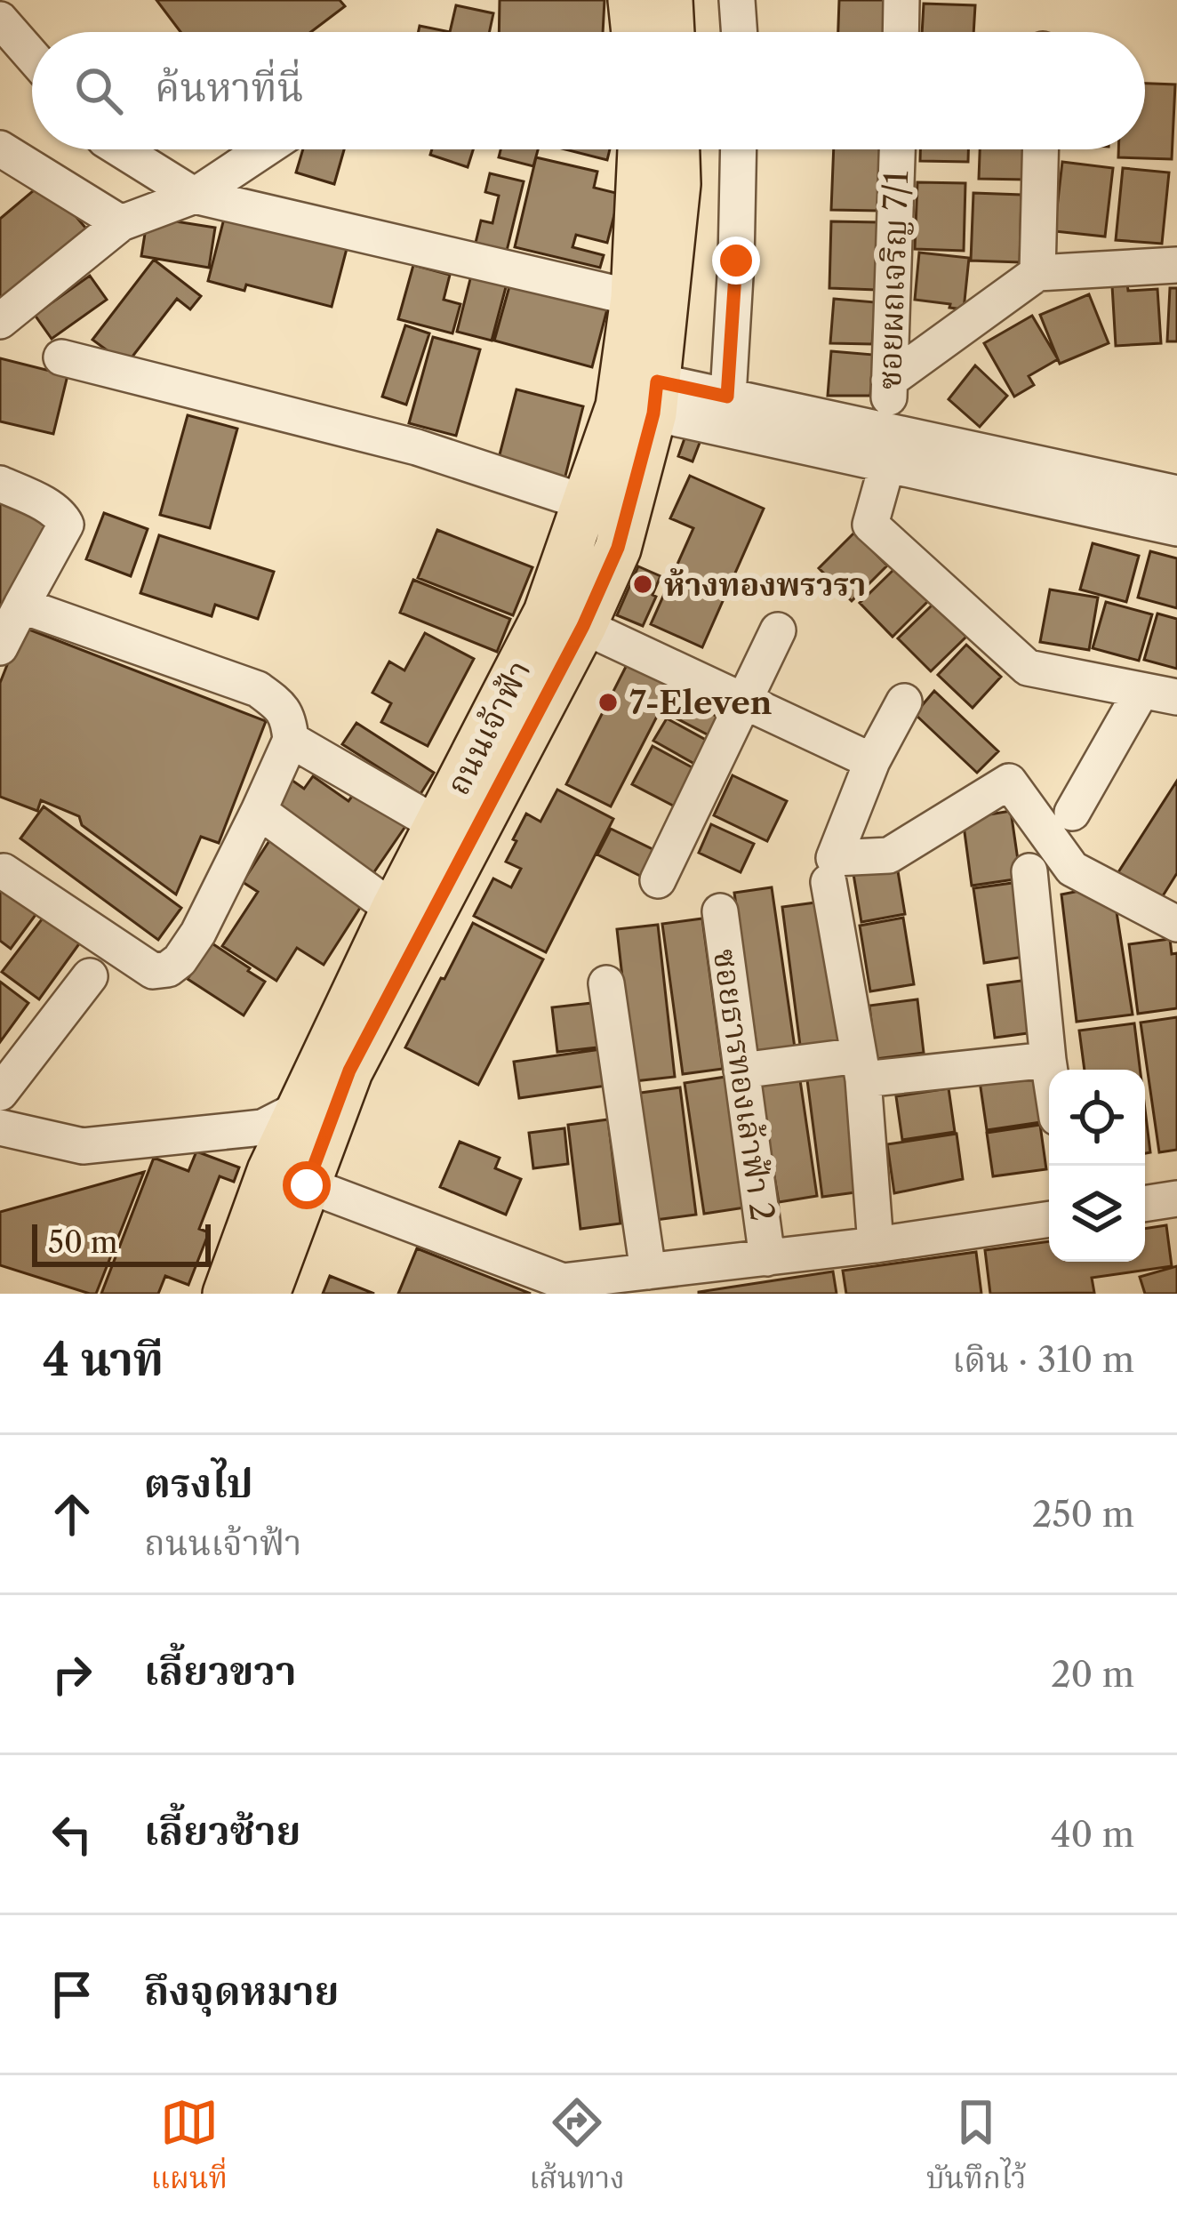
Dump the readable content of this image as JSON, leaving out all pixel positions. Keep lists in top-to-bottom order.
{
  "streets": {
    "main road": ["ถนนเจ้าฟ้า"],
    "street": ["ซอยผถเจริญ 7/1", "ซอยธารทองเล้าฟ้า 2"]
  },
  "places": ["ห้างทองพรวรา", "7-Eleven"],
  "scale_bar": "50 m",
  "page": {
    "search": "ค้นหาที่นี่",
    "scale": "50 m",
    "heading": ["4 นาที", "เดิน · 310 m"],
    "list": [
      ["ตรงไป", "ถนนเจ้าฟ้า", "250 m"],
      ["เลี้ยวขวา", "20 m"],
      ["เลี้ยวซ้าย", "40 m"],
      "ถึงจุดหมาย"
    ],
    "nav": ["แผนที่", "เส้นทาง", "บันทึกไว้"]
  }
}
